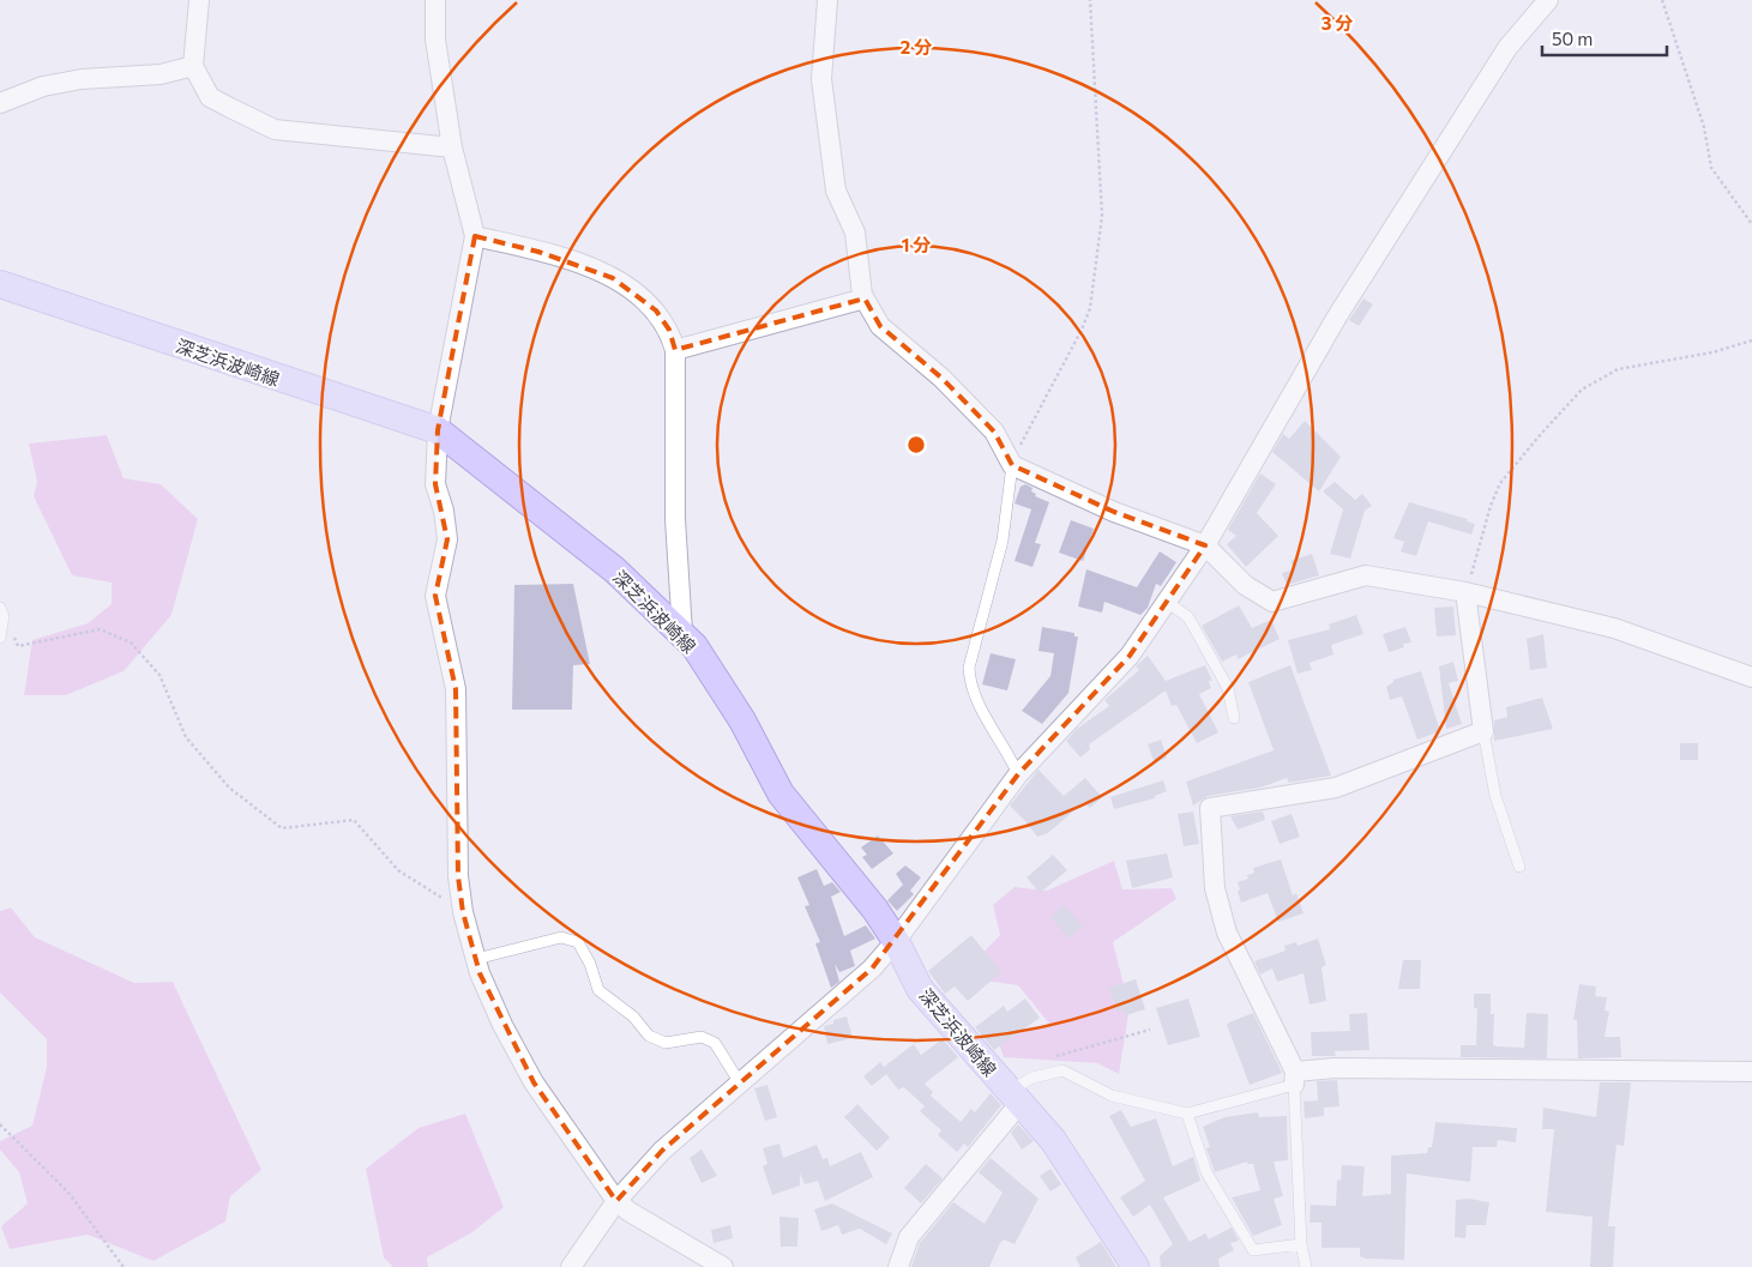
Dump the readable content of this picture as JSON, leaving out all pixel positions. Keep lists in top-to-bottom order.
{
  "streets": {
    "main road": ["深芝浜波崎線"]
  },
  "scale_bar": "50 m",
  "rings": ["3 分", "2 分", "1 分"]
}
